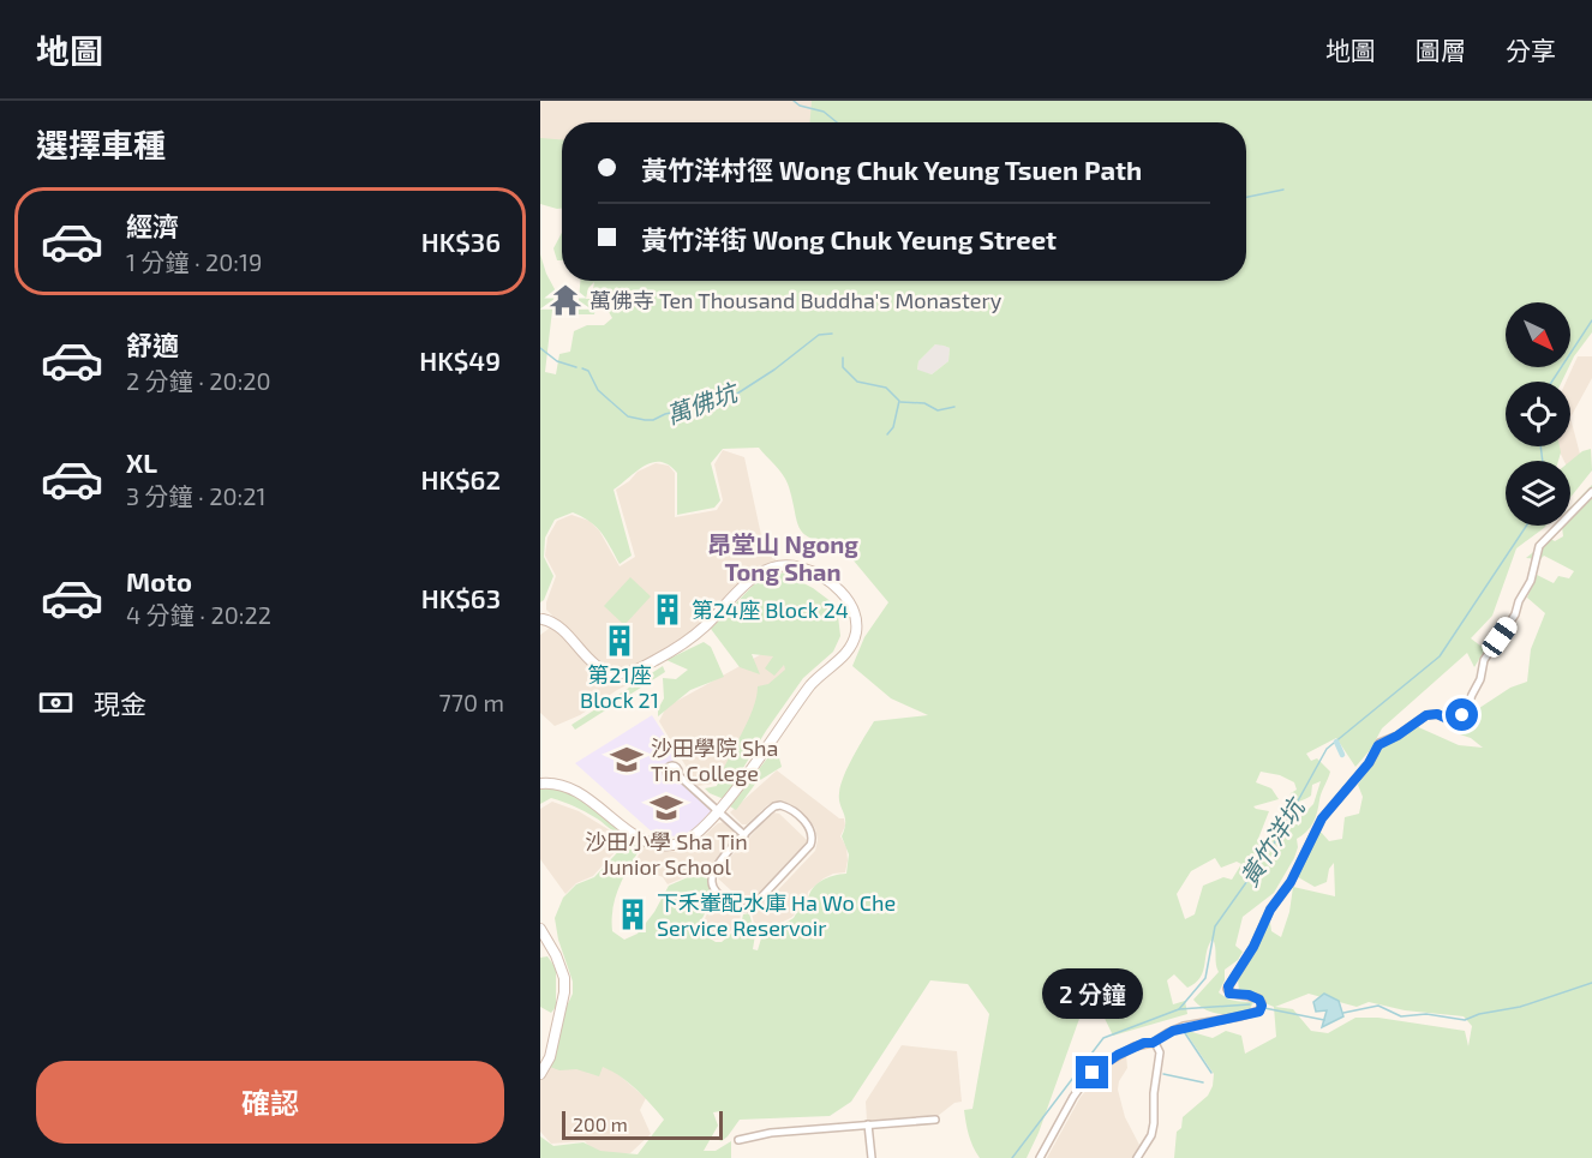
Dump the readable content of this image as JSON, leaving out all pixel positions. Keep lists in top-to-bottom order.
{
  "districts": ["昂堂山 Ngong Tong Shan"],
  "water": ["萬佛坑", "黃竹洋坑"],
  "places": {
    "temple": ["萬佛寺 Ten Thousand Buddha's Monastery"],
    "building": ["第24座 Block 24", "第21座 Block 21", "下禾輋配水庫 Ha Wo Che Service Reservoir"],
    "school or university": ["沙田學院 Sha Tin College", "沙田小學 Sha Tin Junior School"]
  },
  "scale_bar": "200 m",
  "north": "bottom right",
  "page": {
    "header": "地圖",
    "nav": ["地圖", "圖層", "分享"],
    "heading": "選擇車種",
    "banner": ["黃竹洋村徑 Wong Chuk Yeung Tsuen Path", "黃竹洋街 Wong Chuk Yeung Street"],
    "list": [
      {
        "name": "經濟",
        "note": "1 分鐘 · 20:19",
        "value": "HK$36"
      },
      {
        "name": "舒適",
        "note": "2 分鐘 · 20:20",
        "value": "HK$49"
      },
      {
        "name": "XL",
        "note": "3 分鐘 · 20:21",
        "value": "HK$62"
      },
      {
        "name": "Moto",
        "note": "4 分鐘 · 20:22",
        "value": "HK$63"
      }
    ],
    "pay": ["現金", "770 m"],
    "bubble": "2 分鐘",
    "buttons": "確認",
    "scale": "200 m"
  }
}
